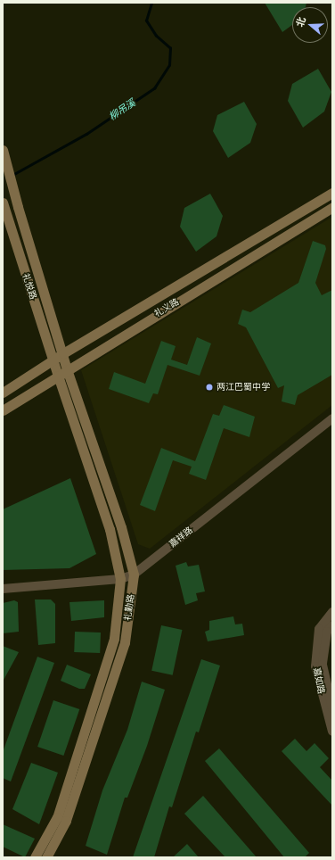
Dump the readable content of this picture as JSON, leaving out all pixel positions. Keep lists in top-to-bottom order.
{
  "streets": {
    "main road": ["礼悦路", "礼义路", "礼勤路"],
    "street": ["嘉祥路", "嘉如路"]
  },
  "crossings": [
    ["礼悦路", "礼义路"],
    ["礼悦路", "礼勤路"],
    ["礼义路", "礼勤路"],
    ["嘉祥路", "礼勤路"]
  ],
  "water": ["柳吊溪"],
  "places": ["两江巴蜀中学"],
  "north": "left"
}
